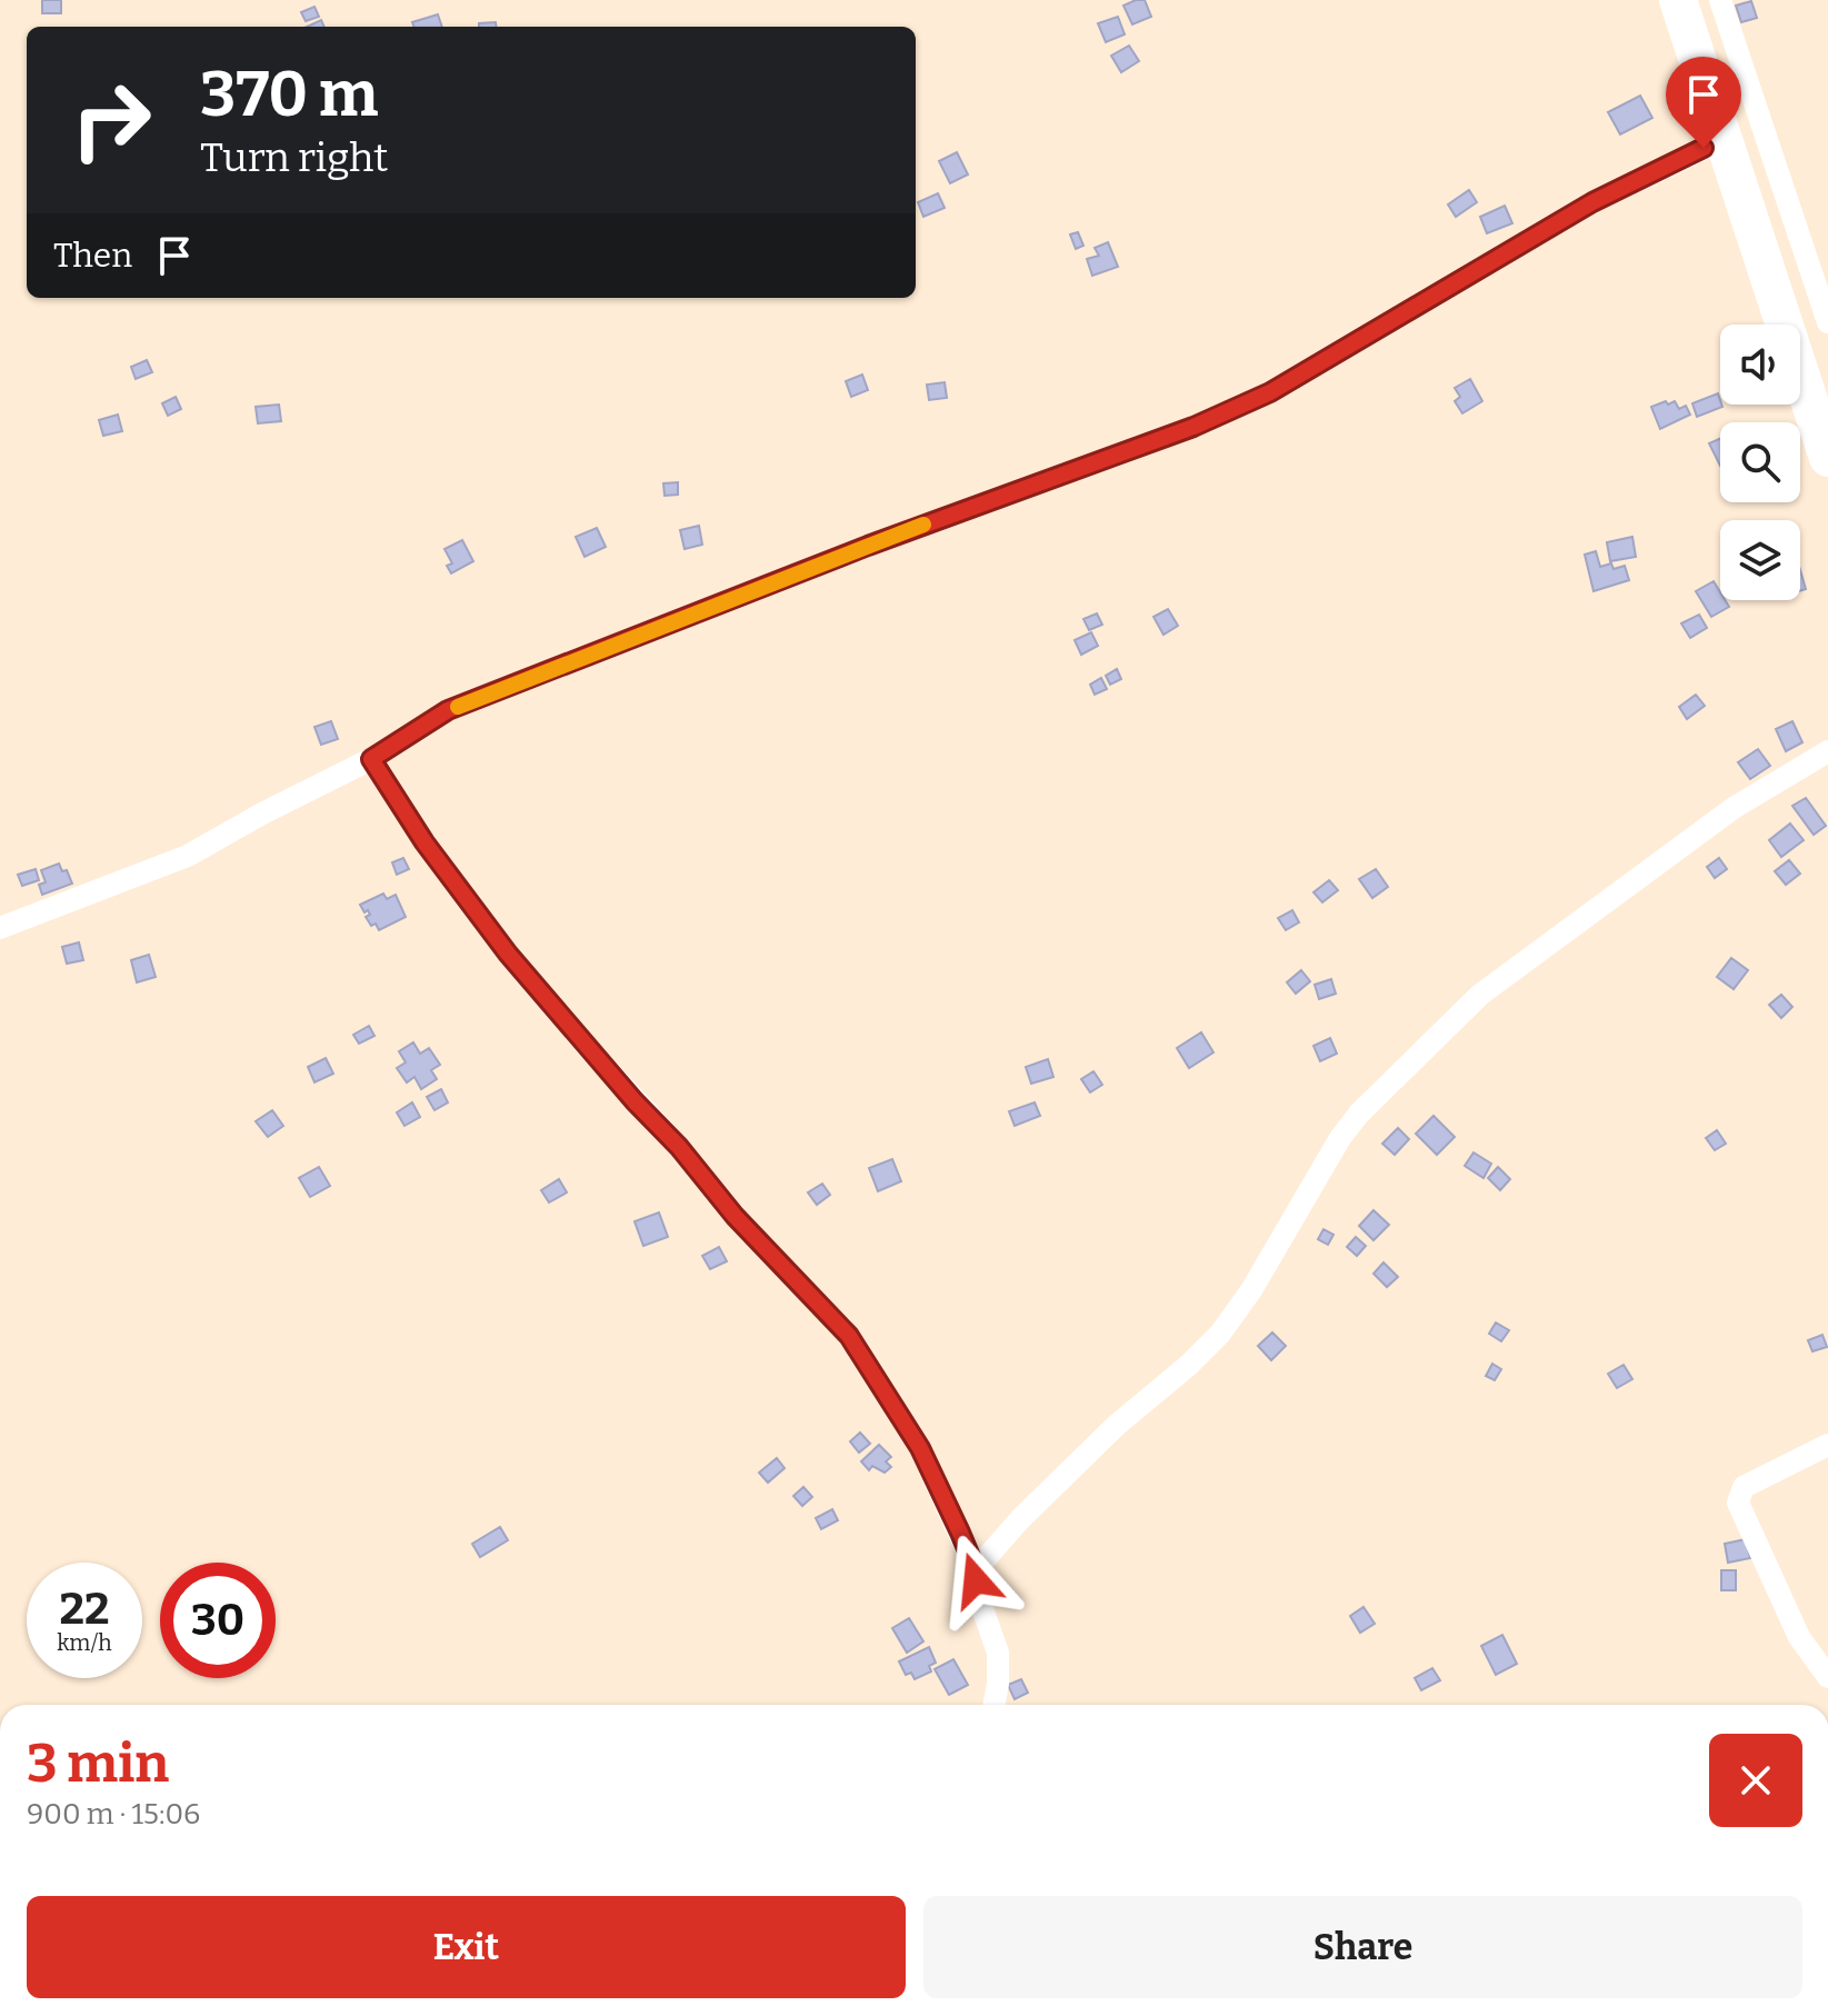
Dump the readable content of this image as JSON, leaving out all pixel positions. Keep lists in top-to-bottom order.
{
  "page": {
    "turn": ["370 m", "Turn right"],
    "then": "Then",
    "speed": "22 km/h",
    "limit": "30",
    "heading": ["3 min", "900 m · 15:06"],
    "buttons": ["Exit", "Share"]
  }
}
